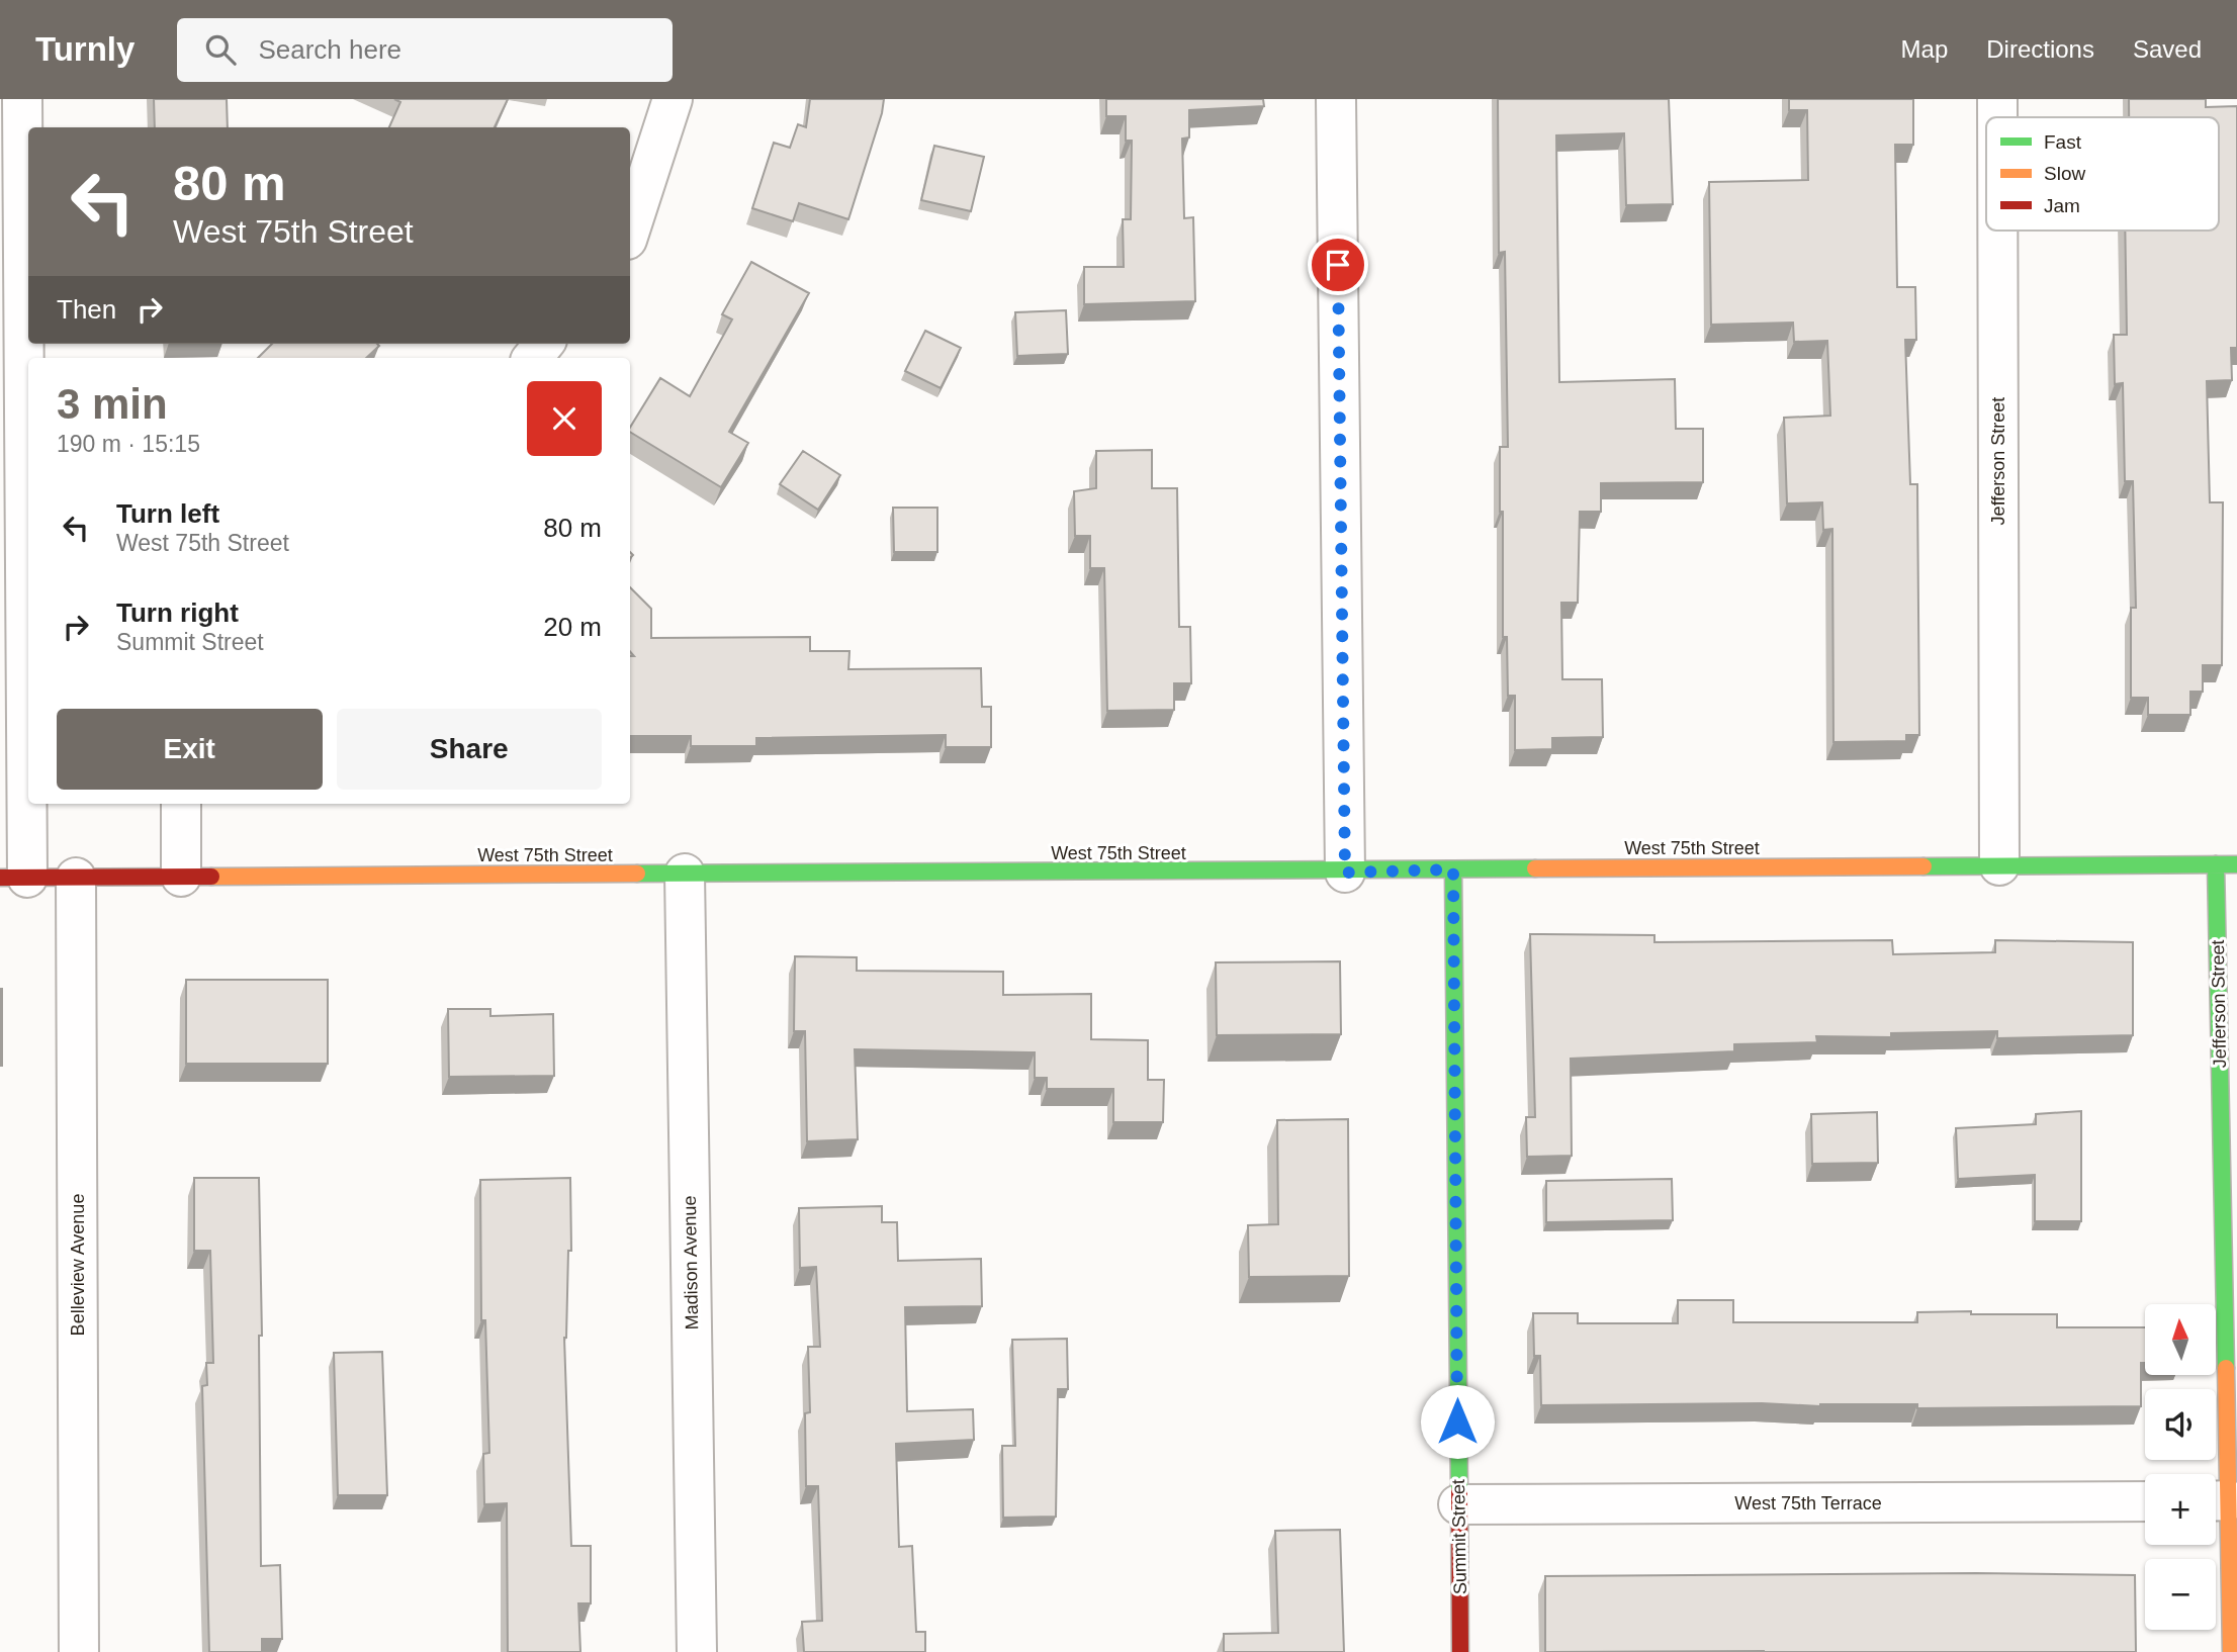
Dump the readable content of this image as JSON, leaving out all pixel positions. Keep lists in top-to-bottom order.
{
  "streets": {
    "main road": ["Jefferson Street", "West 75th Street", "Summit Street"],
    "street": ["Madison Avenue", "Belleview Avenue", "West 75th Terrace"]
  },
  "crossings": [
    ["Jefferson Street", "West 75th Street"],
    ["West 75th Street", "Madison Avenue"],
    ["West 75th Street", "Belleview Avenue"],
    ["West 75th Street", "Summit Street"],
    ["West 75th Terrace", "Summit Street"]
  ],
  "legend": ["Fast", "Slow", "Jam"],
  "north": "top",
  "page": {
    "header": "Turnly",
    "search": "Search here",
    "nav": ["Map", "Directions", "Saved"],
    "turn": ["80 m", "West 75th Street"],
    "then": "Then",
    "heading": ["3 min", "190 m · 15:15"],
    "list": [
      {
        "name": "Turn left",
        "note": "West 75th Street",
        "value": "80 m"
      },
      {
        "name": "Turn right",
        "note": "Summit Street",
        "value": "20 m"
      }
    ],
    "buttons": ["Exit", "Share"],
    "map_buttons": ["+", "−"]
  }
}
